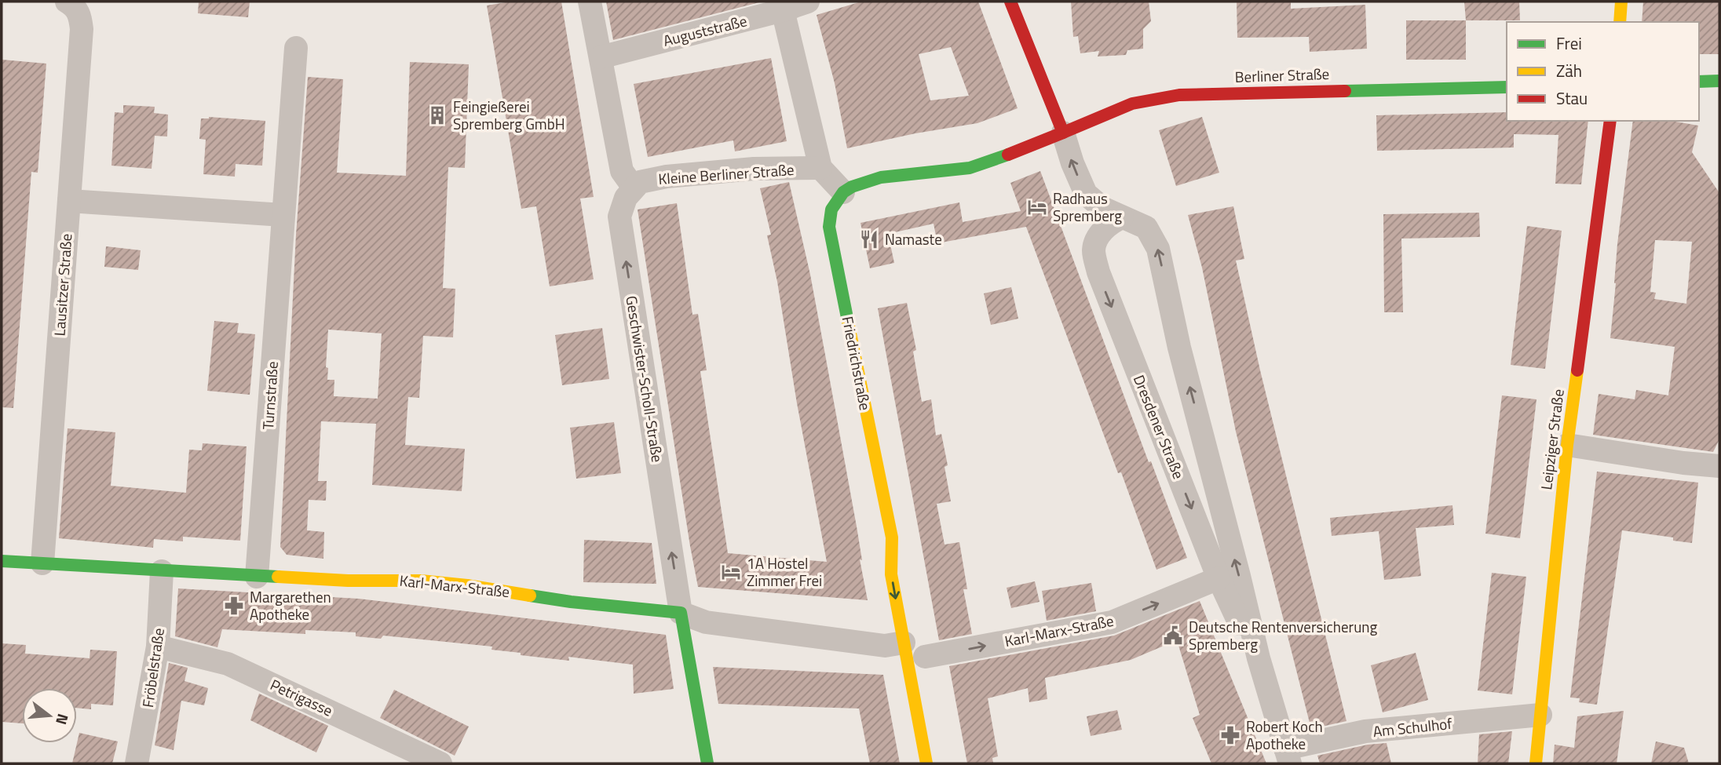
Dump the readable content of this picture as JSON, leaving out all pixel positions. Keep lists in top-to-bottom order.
{
  "streets": {
    "main road": [
      "Berliner Straße",
      "Friedrichstraße",
      "Geschwister-Scholl-Straße",
      "Dresdener Straße",
      "Leipziger Straße",
      "Karl-Marx-Straße"
    ],
    "street": [
      "Auguststraße",
      "Kleine Berliner Straße",
      "Lausitzer Straße",
      "Turnstraße",
      "Fröbelstraße",
      "Petrigasse",
      "Am Schulhof"
    ]
  },
  "crossings": [
    ["Berliner Straße", "Dresdener Straße"],
    ["Kleine Berliner Straße", "Geschwister-Scholl-Straße"],
    ["Lausitzer Straße", "Karl-Marx-Straße"],
    ["Friedrichstraße", "Karl-Marx-Straße"],
    ["Geschwister-Scholl-Straße", "Karl-Marx-Straße"],
    ["Turnstraße", "Karl-Marx-Straße"],
    ["Dresdener Straße", "Karl-Marx-Straße"],
    ["Dresdener Straße", "Am Schulhof"],
    ["Leipziger Straße", "Am Schulhof"],
    ["Karl-Marx-Straße", "Fröbelstraße"],
    ["Fröbelstraße", "Petrigasse"]
  ],
  "one_way": ["Geschwister-Scholl-Straße"],
  "places": {
    "building": ["Feingießerei Spremberg GmbH"],
    "hotel": ["Radhaus Spremberg", "1A Hostel Zimmer Frei"],
    "restaurant": ["Namaste"],
    "pharmacy": ["Margarethen Apotheke", "Robert Koch Apotheke"],
    "public building": ["Deutsche Rentenversicherung Spremberg"]
  },
  "legend": ["Frei", "Zäh", "Stau"],
  "north": "right"
}
